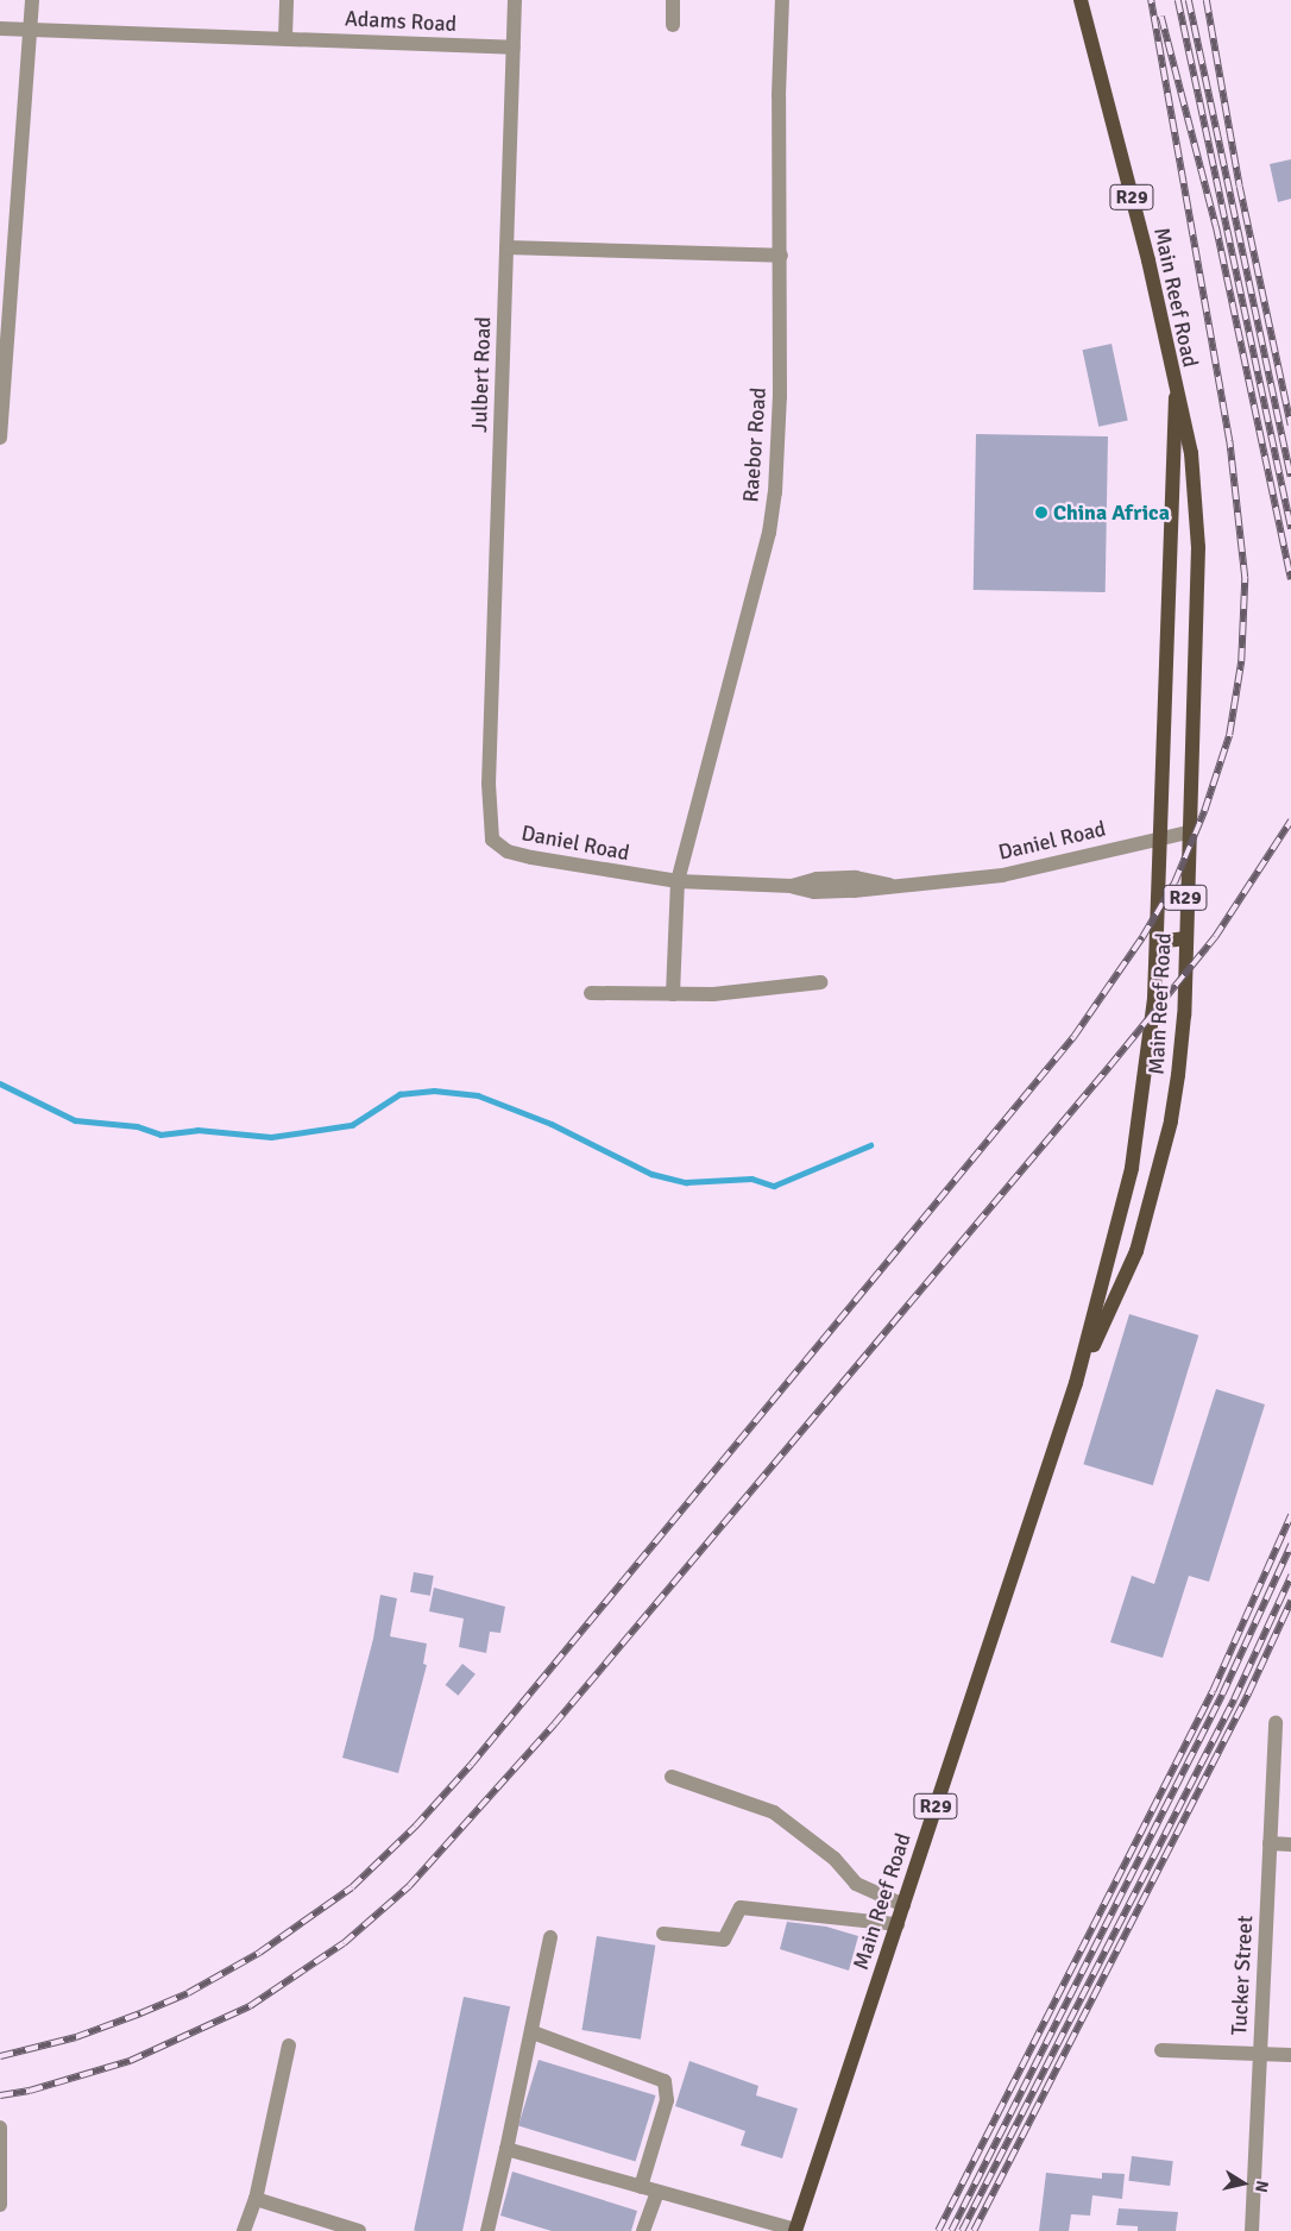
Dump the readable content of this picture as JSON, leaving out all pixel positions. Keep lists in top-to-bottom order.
{
  "streets": {
    "main road": ["R29", "Main Reef Road"],
    "street": [
      "Adams Road",
      "Julbert Road",
      "Raebor Road",
      "Daniel Road",
      "Tucker Street"
    ]
  },
  "crossings": [
    ["Adams Road", "Julbert Road"],
    ["Main Reef Road", "Daniel Road"],
    ["Julbert Road", "Daniel Road"],
    ["Raebor Road", "Daniel Road"]
  ],
  "places": ["China Africa"],
  "north": "right"
}
